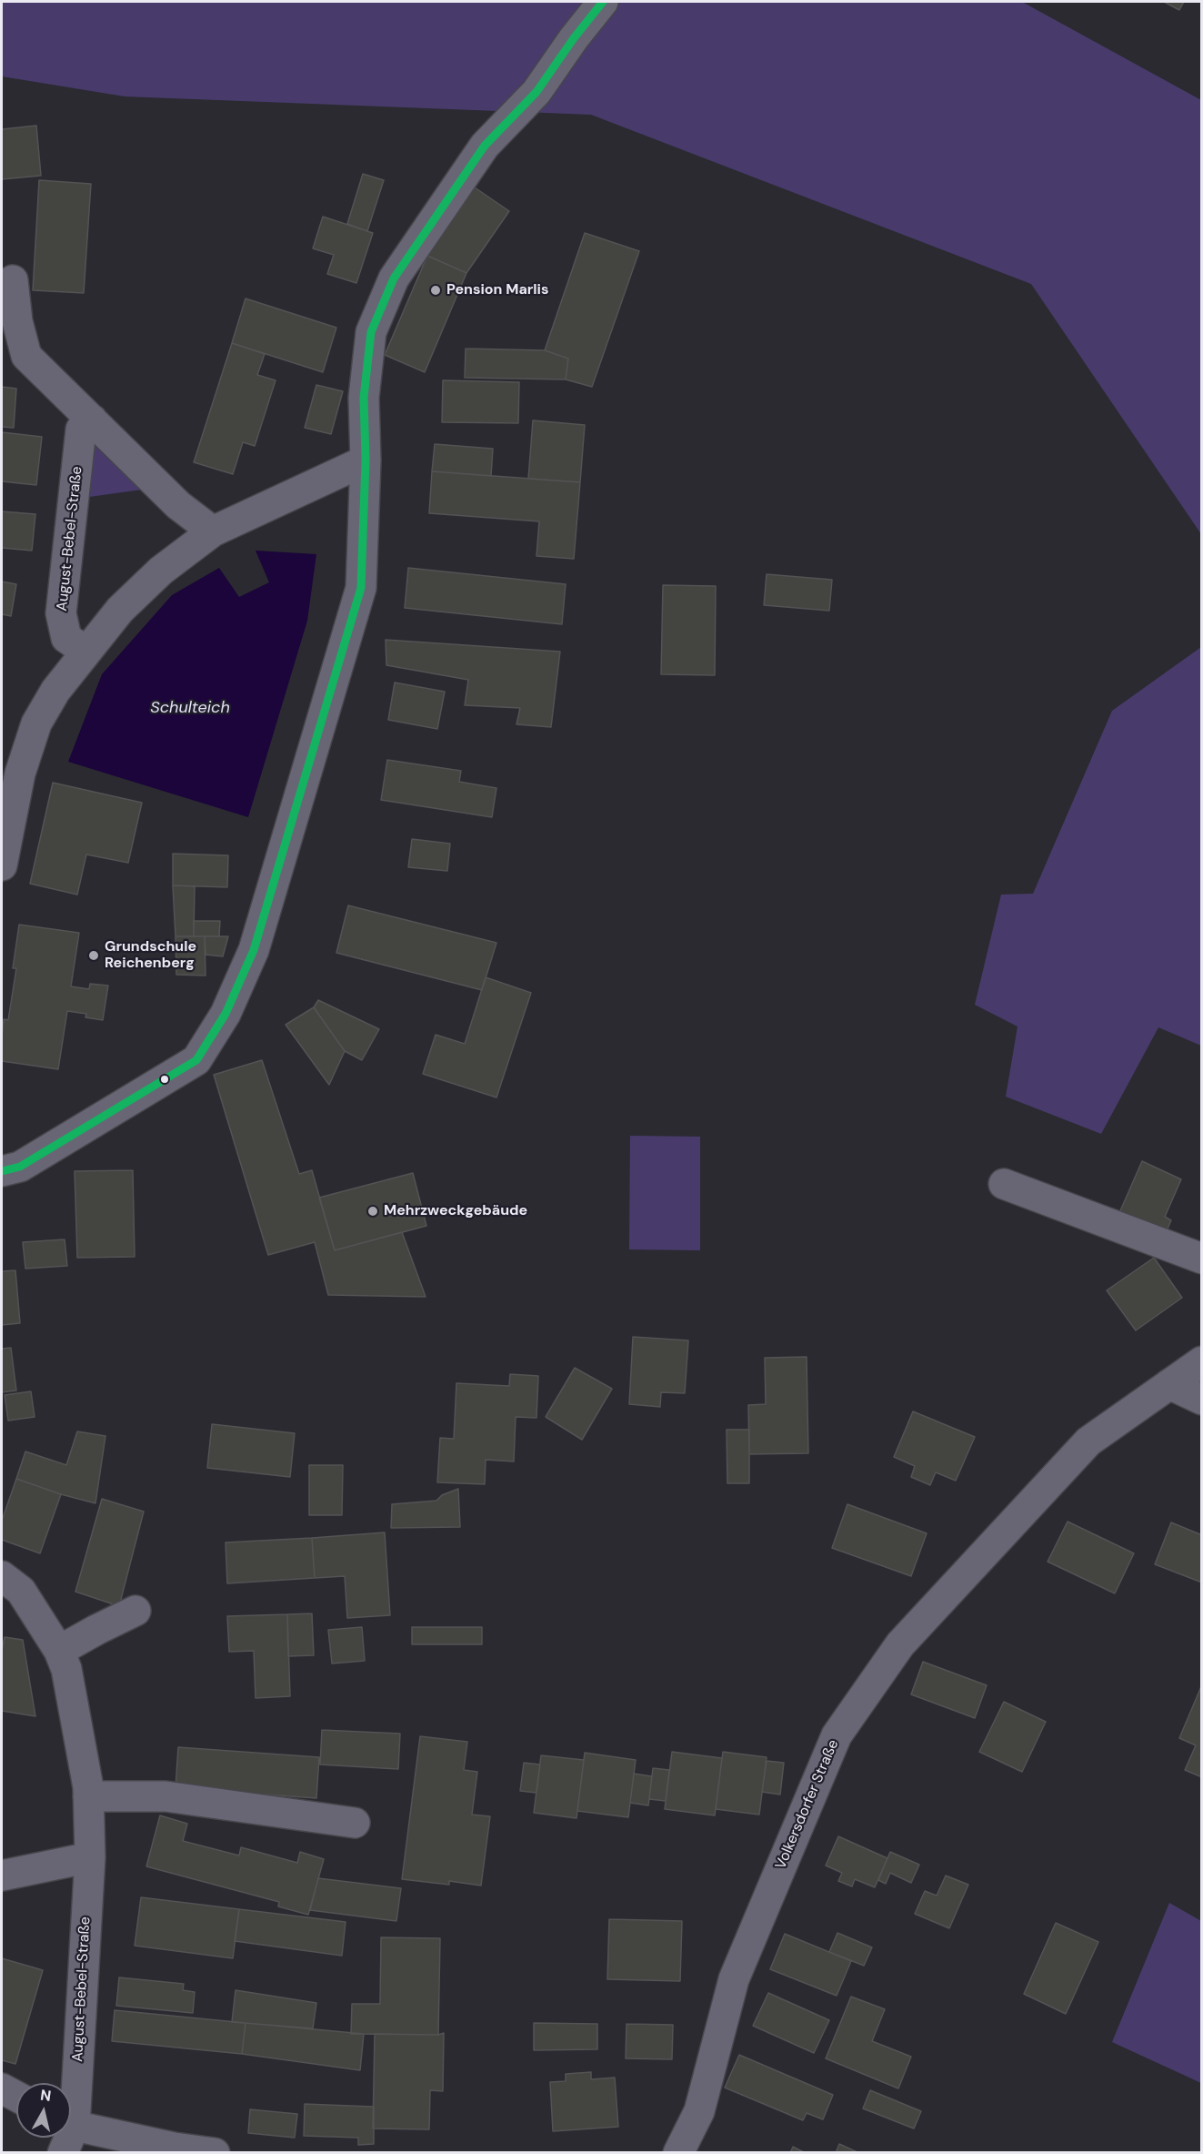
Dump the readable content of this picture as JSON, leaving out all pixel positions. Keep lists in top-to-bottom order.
{
  "streets": {
    "street": ["August-Bebel-Straße", "Volkersdorfer Straße"]
  },
  "water": ["Schulteich"],
  "places": ["Pension Marlis", "Grundschule Reichenberg", "Mehrzweckgebäude"],
  "north": "top"
}
